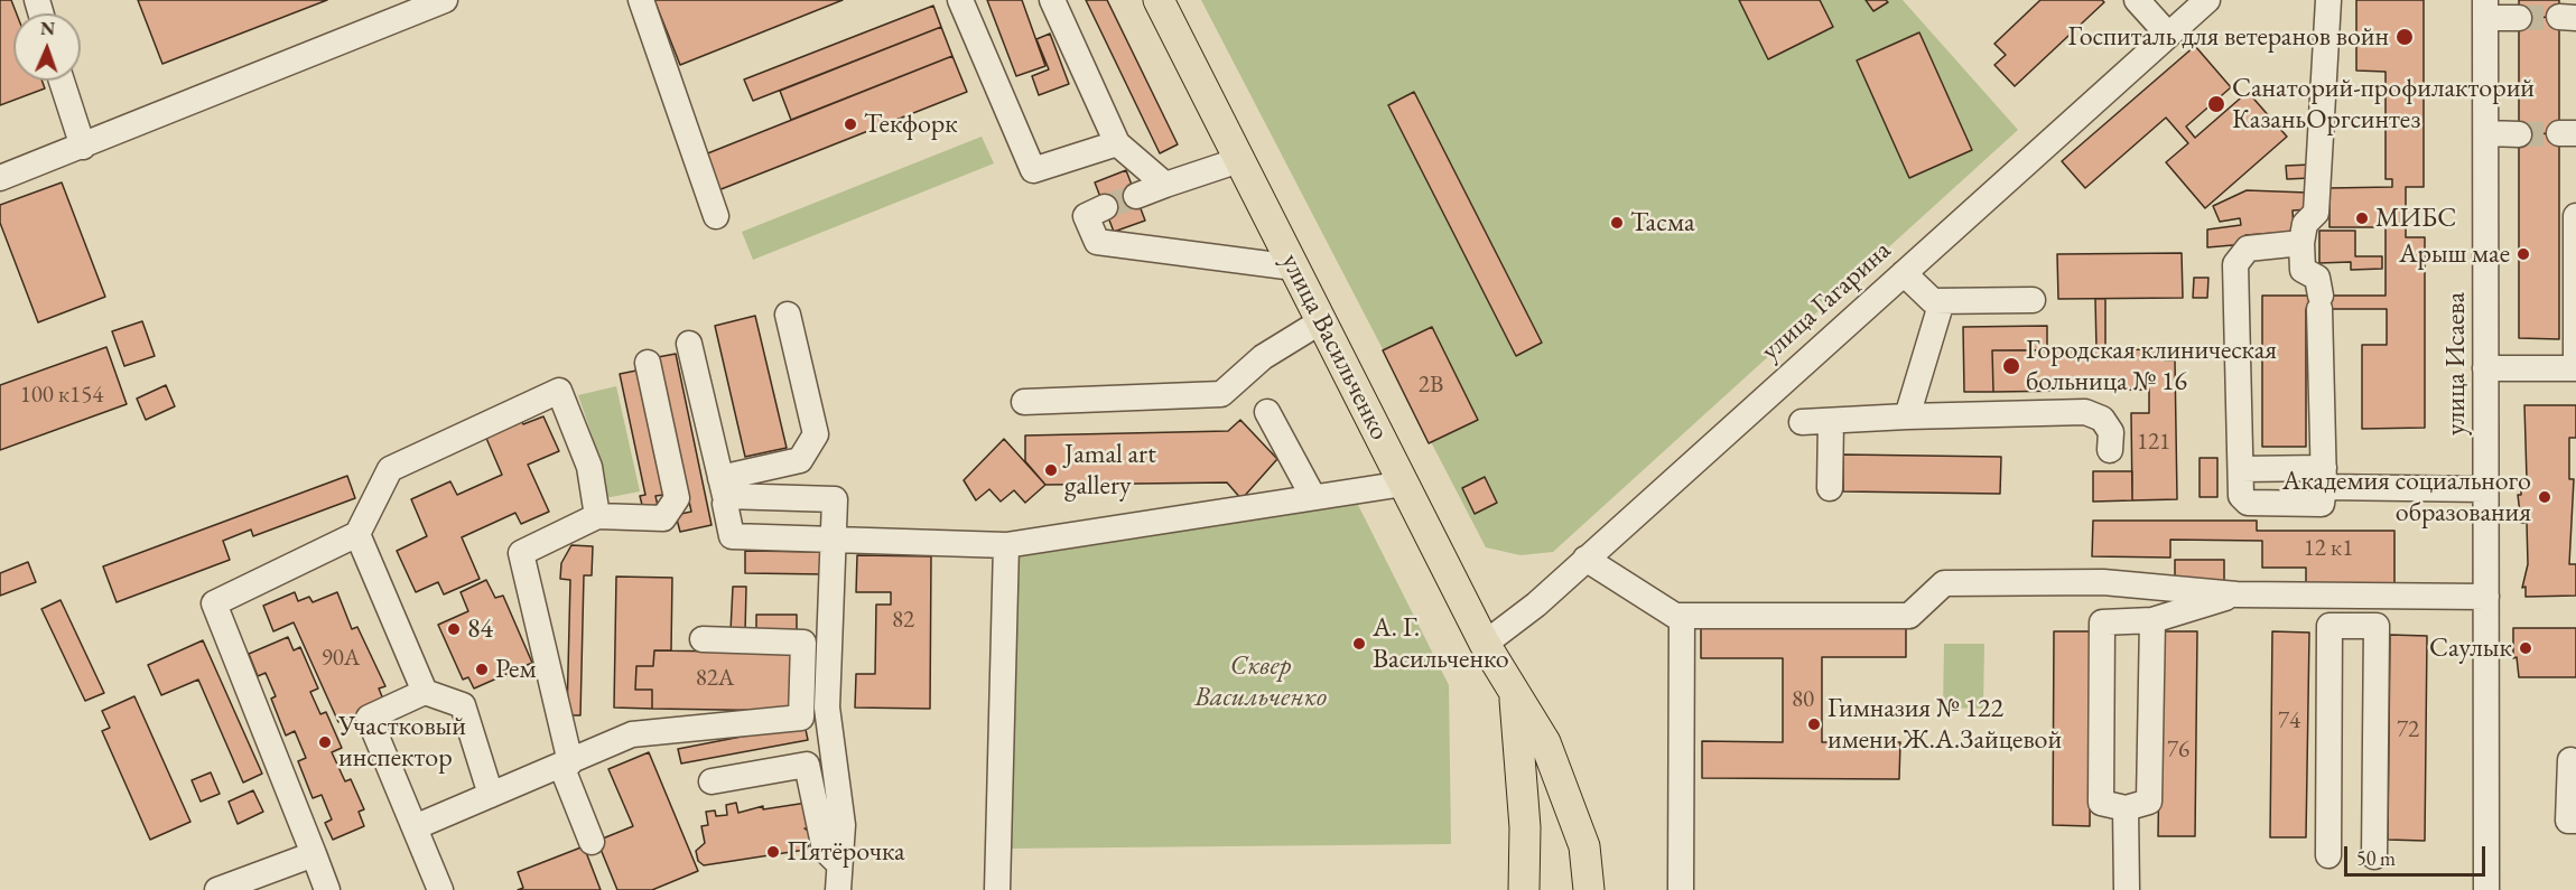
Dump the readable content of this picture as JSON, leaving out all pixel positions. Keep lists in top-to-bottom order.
{
  "streets": {
    "main road": ["улица Васильченко"],
    "street": ["улица Гагарина", "улица Исаева"]
  },
  "crossings": [
    ["улица Гагарина", "улица Васильченко"]
  ],
  "parks": ["Сквер Васильченко"],
  "places": [
    "Госпиталь для ветеранов войн",
    "Санаторий-профилакторий КазаньОргсинтез",
    "Текфорк",
    "МИБС",
    "Тасма",
    "Арыш мае",
    "Городская клиническая больница № 16",
    "Jamal art gallery",
    "Академия социального образования",
    "84",
    "А. Г. Васильченко",
    "Саулык",
    "Рем",
    "Гимназия № 122 имени Ж.А.Зайцевой",
    "Участковый инспектор",
    "Пятёрочка"
  ],
  "house_numbers": [
    "2В",
    "100 к154",
    "121",
    "12 к1",
    "82",
    "90А",
    "82А",
    "80",
    "74",
    "72",
    "76"
  ],
  "scale_bar": "50 m",
  "north": "top"
}
